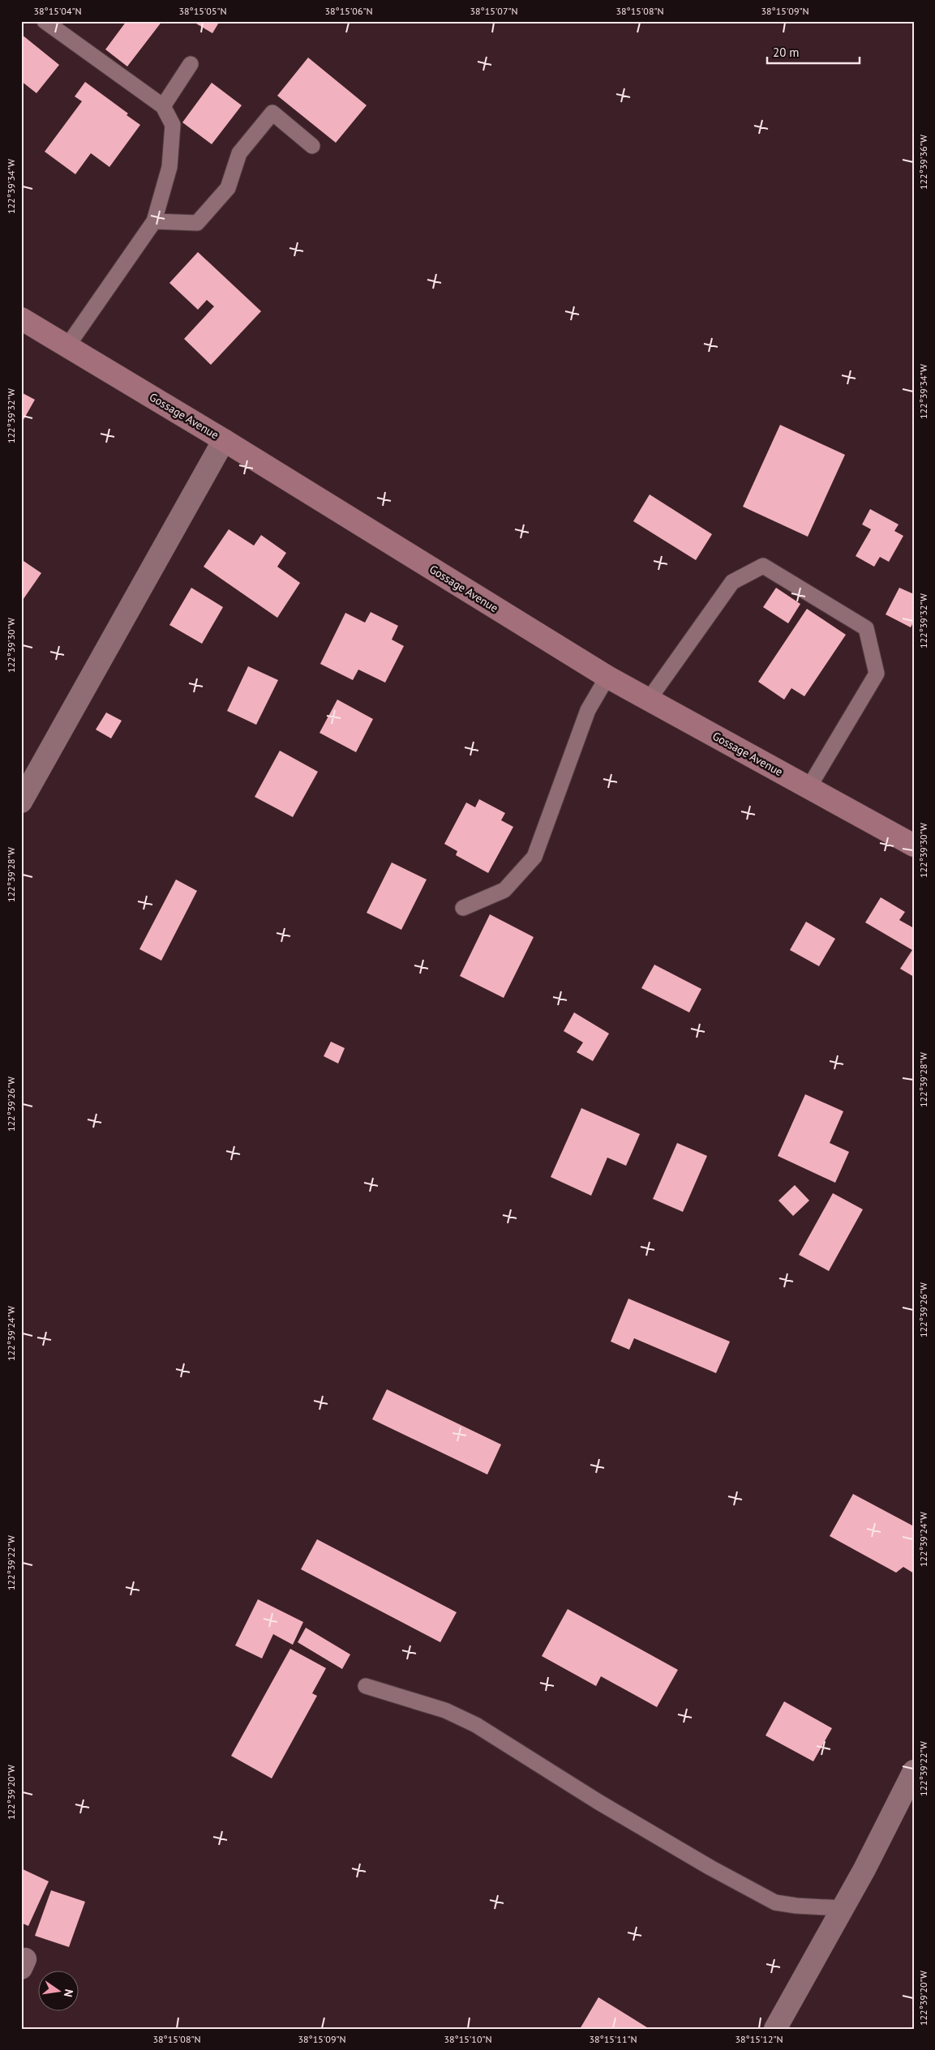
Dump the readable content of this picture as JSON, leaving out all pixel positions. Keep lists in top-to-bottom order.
{
  "streets": {
    "street": ["Gossage Avenue"]
  },
  "scale_bar": "20 m",
  "north": "right",
  "coordinates": [
    "38°15'04\"N",
    "38°15'05\"N",
    "38°15'06\"N",
    "38°15'07\"N",
    "38°15'08\"N",
    "38°15'09\"N",
    "122°39'36\"W",
    "122°39'34\"W",
    "122°39'32\"W",
    "122°39'30\"W",
    "122°39'28\"W",
    "122°39'26\"W",
    "122°39'24\"W",
    "122°39'22\"W",
    "122°39'20\"W",
    "38°15'10\"N",
    "38°15'11\"N",
    "38°15'12\"N"
  ]
}
